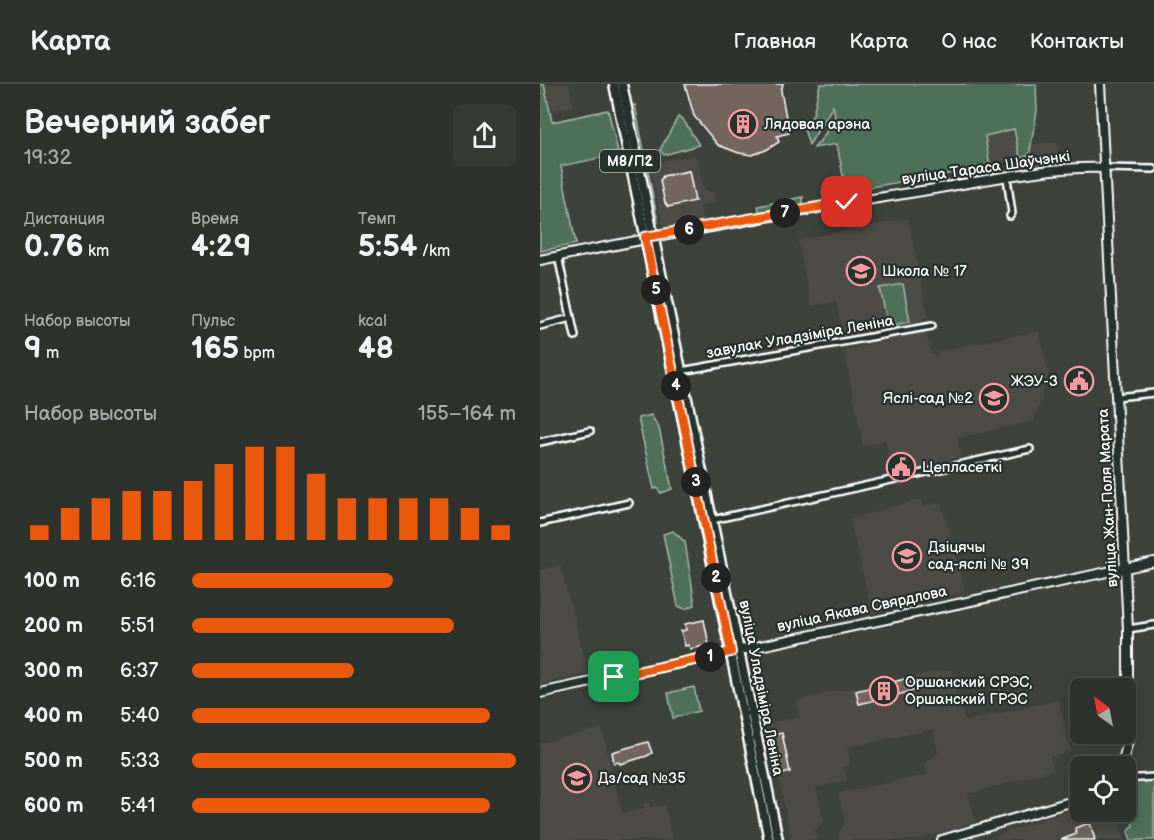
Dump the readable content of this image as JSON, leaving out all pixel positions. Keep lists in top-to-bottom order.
{
  "streets": {
    "main road": ["М8/П2", "вуліца Уладзіміра Леніна"],
    "street": [
      "вуліца Тараса Шаўчэнкі",
      "завулак Уладзіміра Леніна",
      "вуліца Жан-Поля Марата",
      "вуліца Якава Свярдлова"
    ]
  },
  "crossings": [
    ["вуліца Тараса Шаўчэнкі", "вуліца Жан-Поля Марата"],
    ["вуліца Тараса Шаўчэнкі", "вуліца Уладзіміра Леніна"],
    ["завулак Уладзіміра Леніна", "вуліца Уладзіміра Леніна"],
    ["вуліца Жан-Поля Марата", "вуліца Якава Свярдлова"],
    ["вуліца Якава Свярдлова", "вуліца Уладзіміра Леніна"]
  ],
  "places": {
    "building": ["Лядовая арэна", "Оршанский СРЭС, Оршанский ГРЭС"],
    "school or university": [
      "Школа № 17",
      "Яслі-сад №2",
      "Дзіцячы сад-яслі № 39",
      "Дз/сад №35"
    ],
    "public building": ["ЖЭУ-3", "Цепласеткі"]
  },
  "north": "top left",
  "page": {
    "header": "Карта",
    "nav": [
      "Главная",
      "Карта",
      "О нас",
      "Контакты"
    ],
    "heading": ["Вечерний забег", "19:32"],
    "stats": [
      ["Дистанция", "0.76 km"],
      ["Время", "4:29"],
      ["Темп", "5:54 /km"],
      ["Набор высоты", "9 m"],
      ["Пульс", "165 bpm"],
      ["kcal", "48"]
    ],
    "pins": [
      "7",
      "6",
      "5",
      "4",
      "3",
      "2",
      "1"
    ],
    "chart": ["Набор высоты", "155–164 m"],
    "list": [
      {
        "name": "100 m",
        "note": "6:16"
      },
      {
        "name": "200 m",
        "note": "5:51"
      },
      {
        "name": "300 m",
        "note": "6:37"
      },
      {
        "name": "400 m",
        "note": "5:40"
      },
      {
        "name": "500 m",
        "note": "5:33"
      },
      {
        "name": "600 m",
        "note": "5:41"
      }
    ]
  }
}
